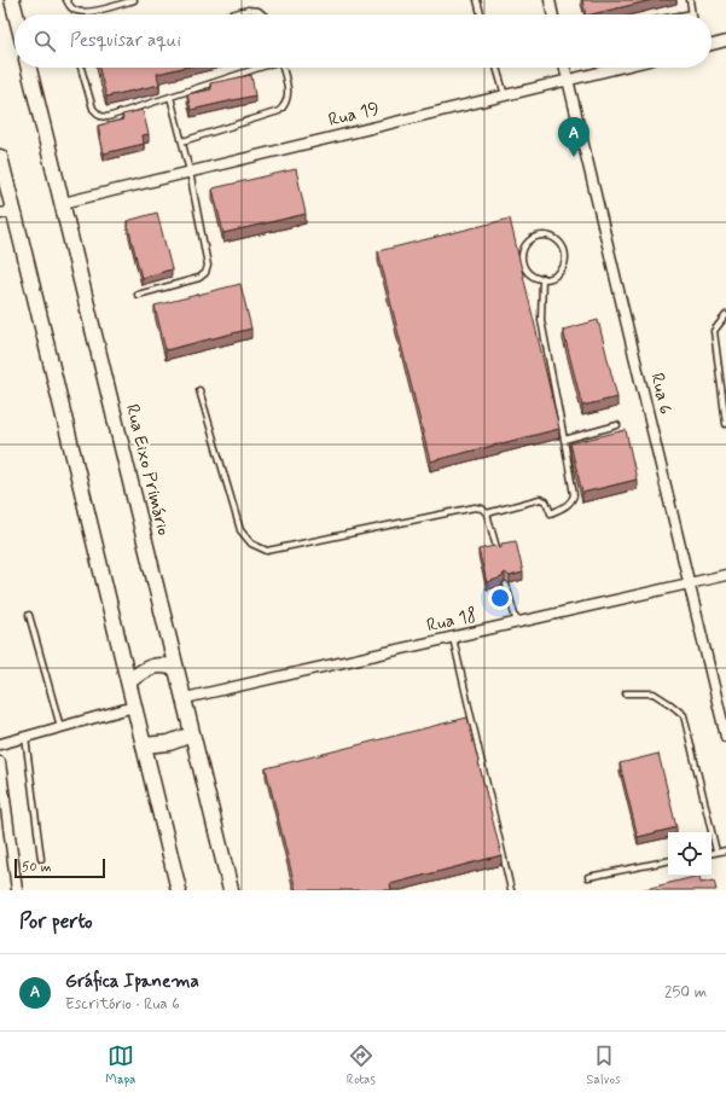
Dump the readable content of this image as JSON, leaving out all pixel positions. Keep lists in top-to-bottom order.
{
  "streets": {
    "street": [
      "Rua 19",
      "Rua 6",
      "Rua Eixo Primário",
      "Rua 18"
    ]
  },
  "crossings": [
    ["Rua 19", "Rua 6"],
    ["Rua 19", "Rua Eixo Primário"],
    ["Rua 6", "Rua 18"],
    ["Rua Eixo Primário", "Rua 18"]
  ],
  "scale_bar": "50 m",
  "page": {
    "search": "Pesquisar aqui",
    "pins": "A",
    "scale": "50 m",
    "heading": "Por perto",
    "list": [
      {
        "mark": "A",
        "name": "Gráfica Ipanema",
        "note": "Escritório · Rua 6",
        "value": "250 m"
      }
    ],
    "nav": ["Mapa", "Rotas", "Salvos"]
  }
}
